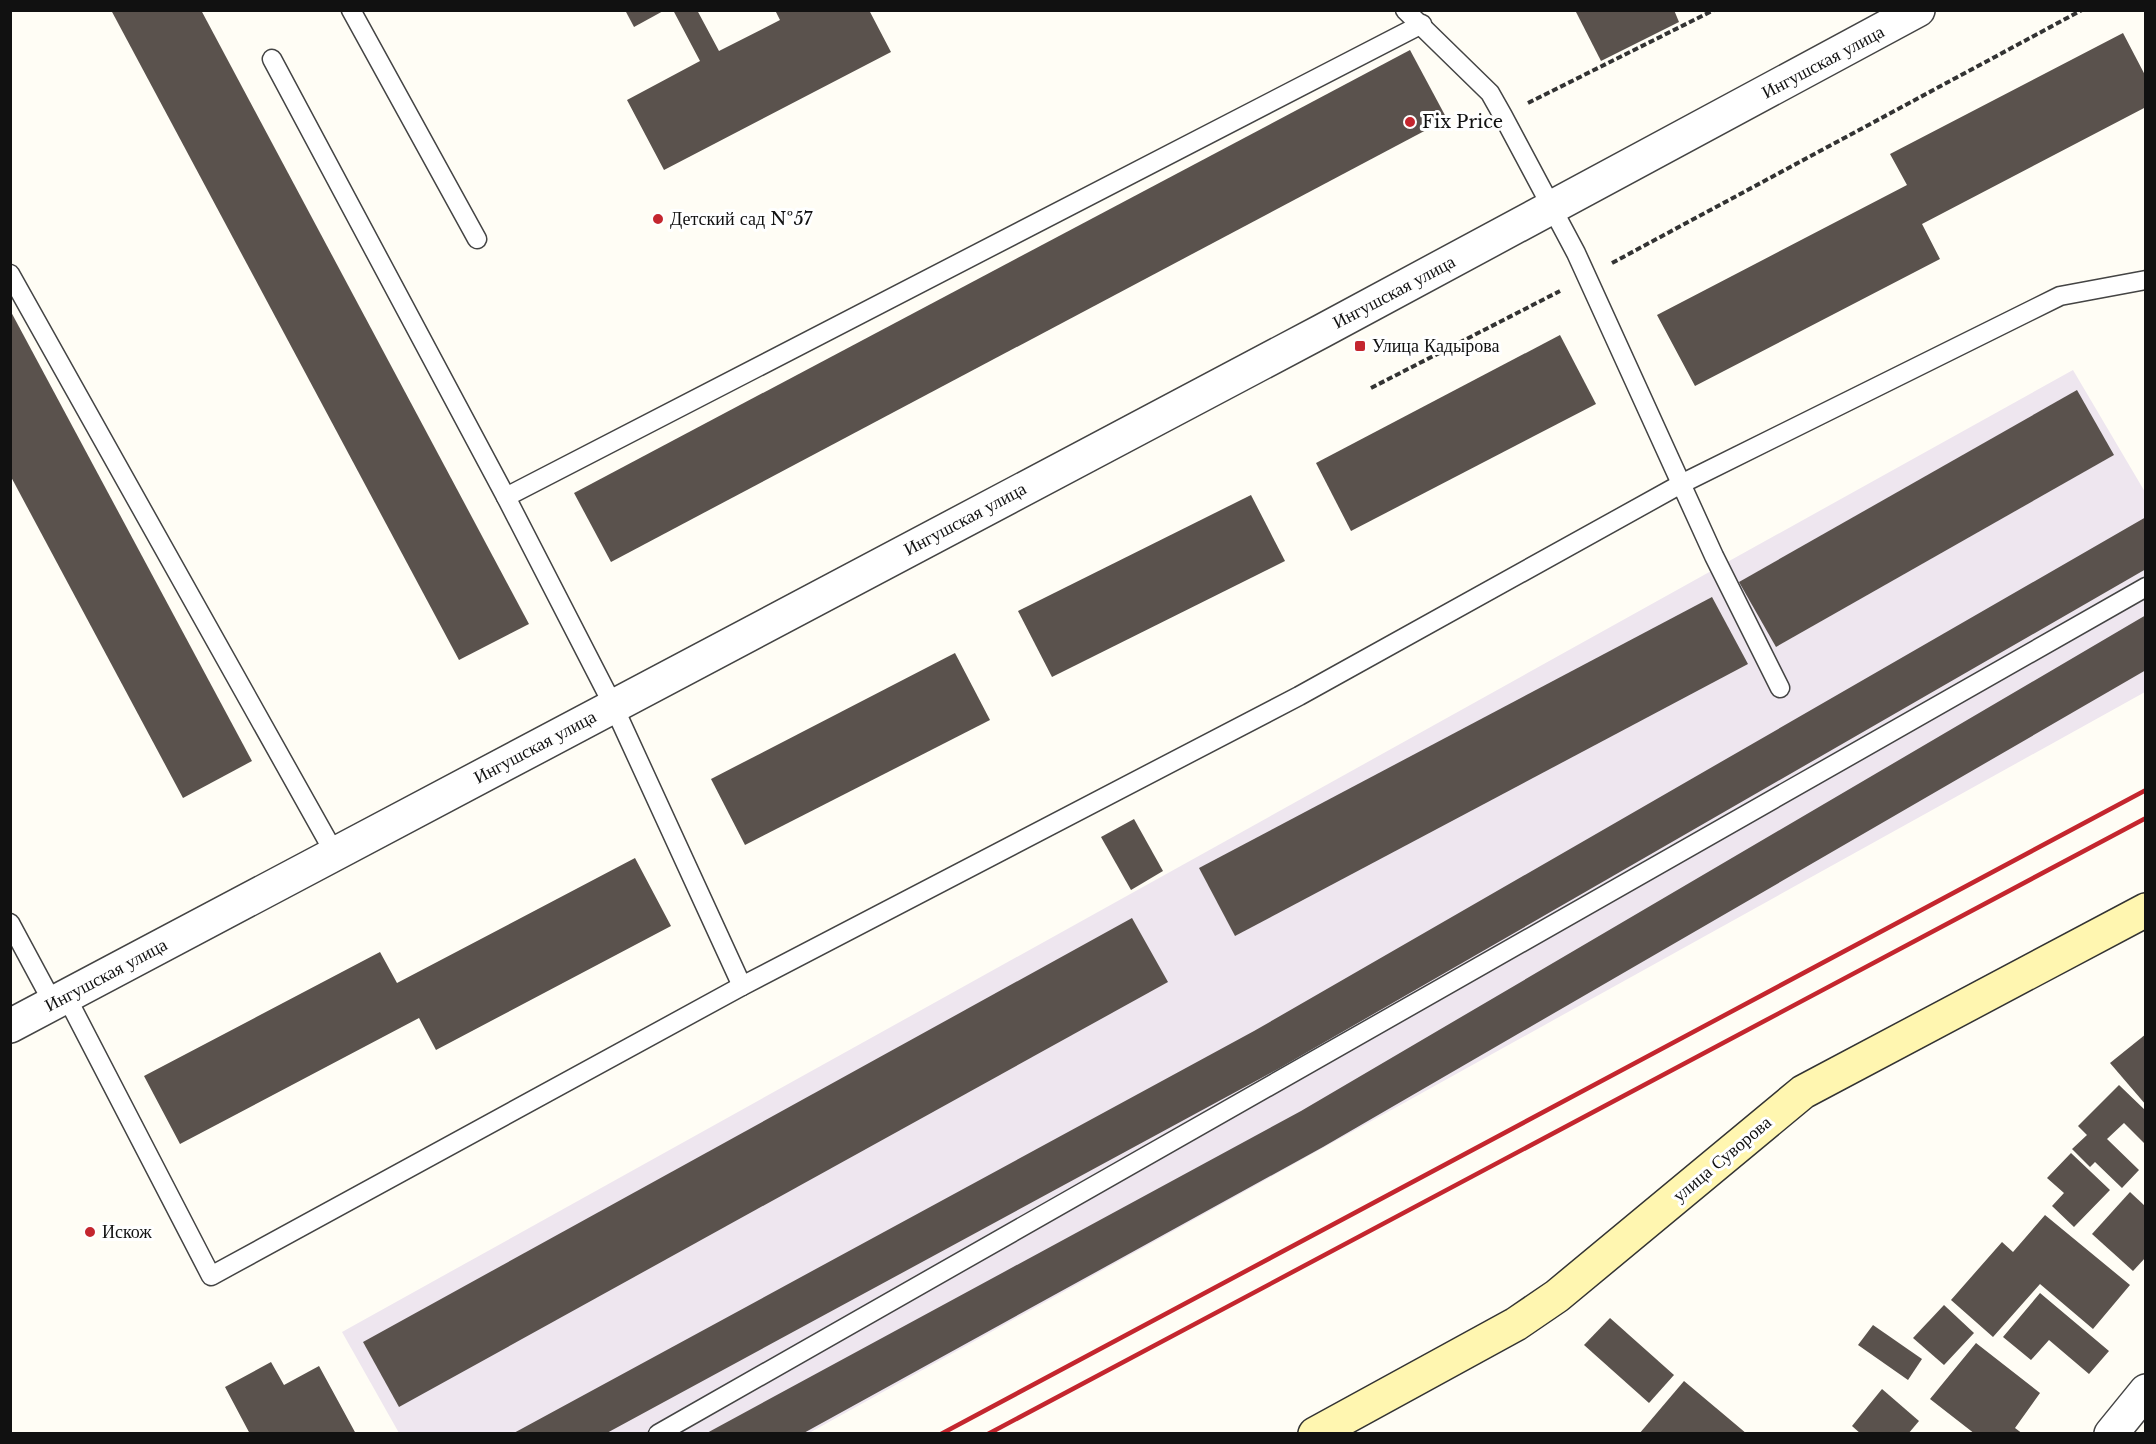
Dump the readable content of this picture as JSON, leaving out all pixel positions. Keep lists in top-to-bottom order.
{
  "streets": {
    "main road": ["улица Суворова"],
    "street": ["Ингушская улица"]
  },
  "places": {
    "other": ["Fix Price", "Детский сад №57", "Искож"],
    "transit": ["Улица Кадырова"]
  }
}
